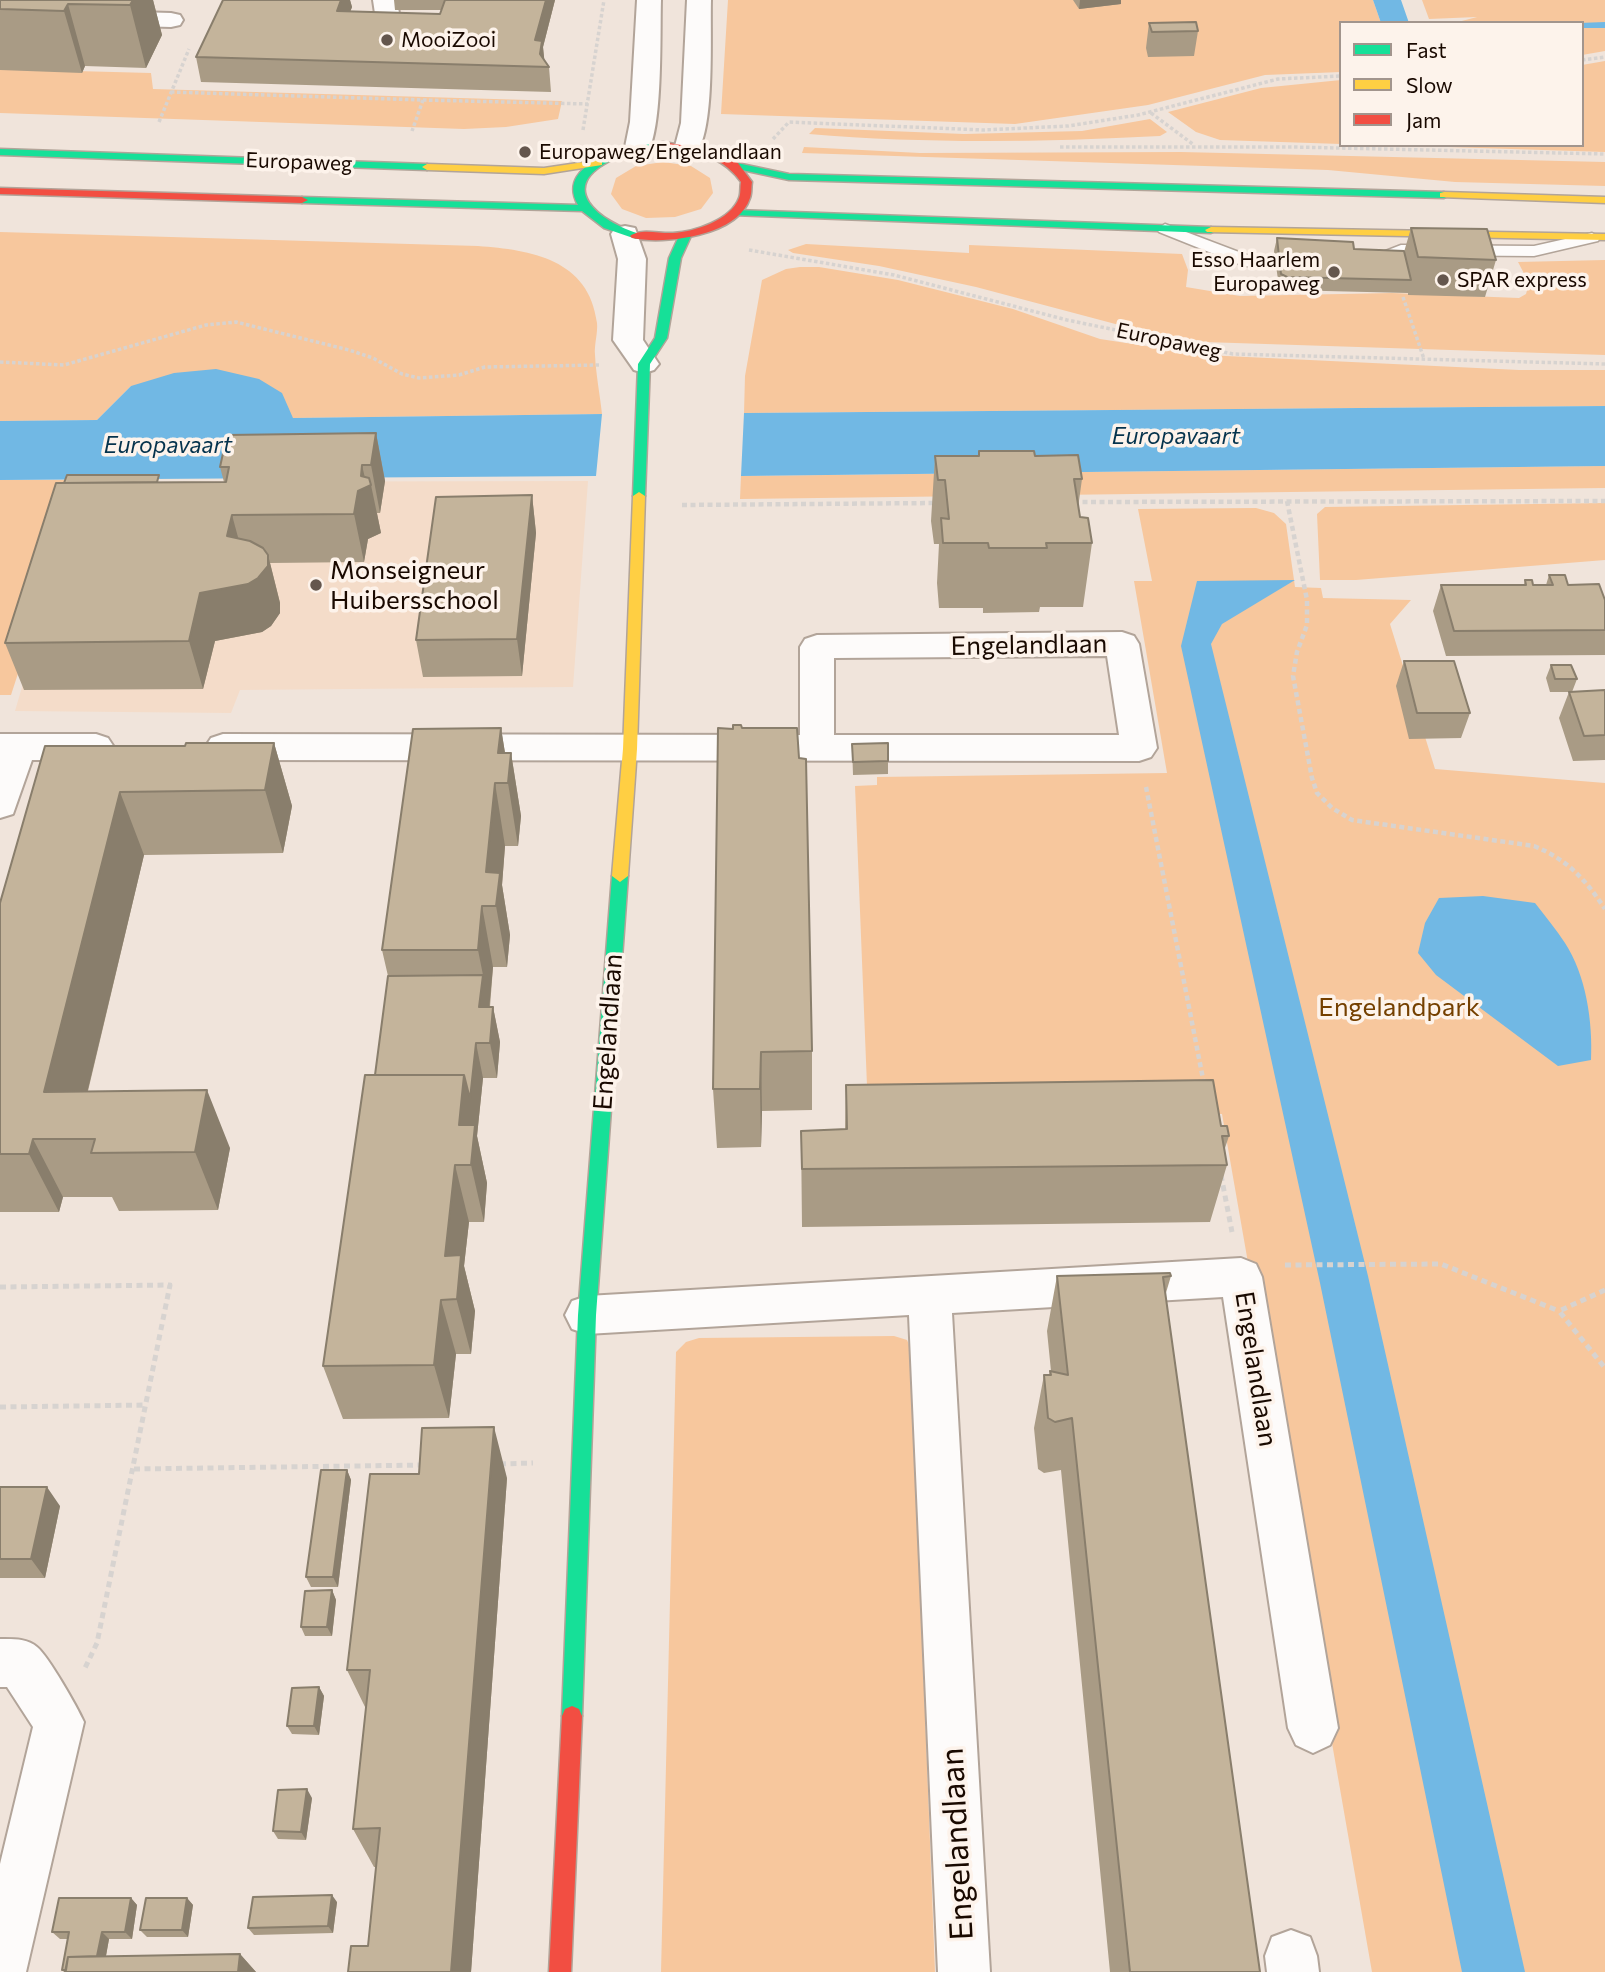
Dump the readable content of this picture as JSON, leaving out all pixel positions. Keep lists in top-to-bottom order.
{
  "streets": {
    "main road": ["Europaweg", "Engelandlaan"]
  },
  "crossings": [
    ["Europaweg", "Engelandlaan"]
  ],
  "water": ["Europavaart"],
  "parks": ["Engelandpark"],
  "places": [
    "MooiZooi",
    "Europaweg/Engelandlaan",
    "Esso Haarlem Europaweg",
    "SPAR express",
    "Monseigneur Huibersschool"
  ],
  "legend": ["Fast", "Slow", "Jam"]
}
